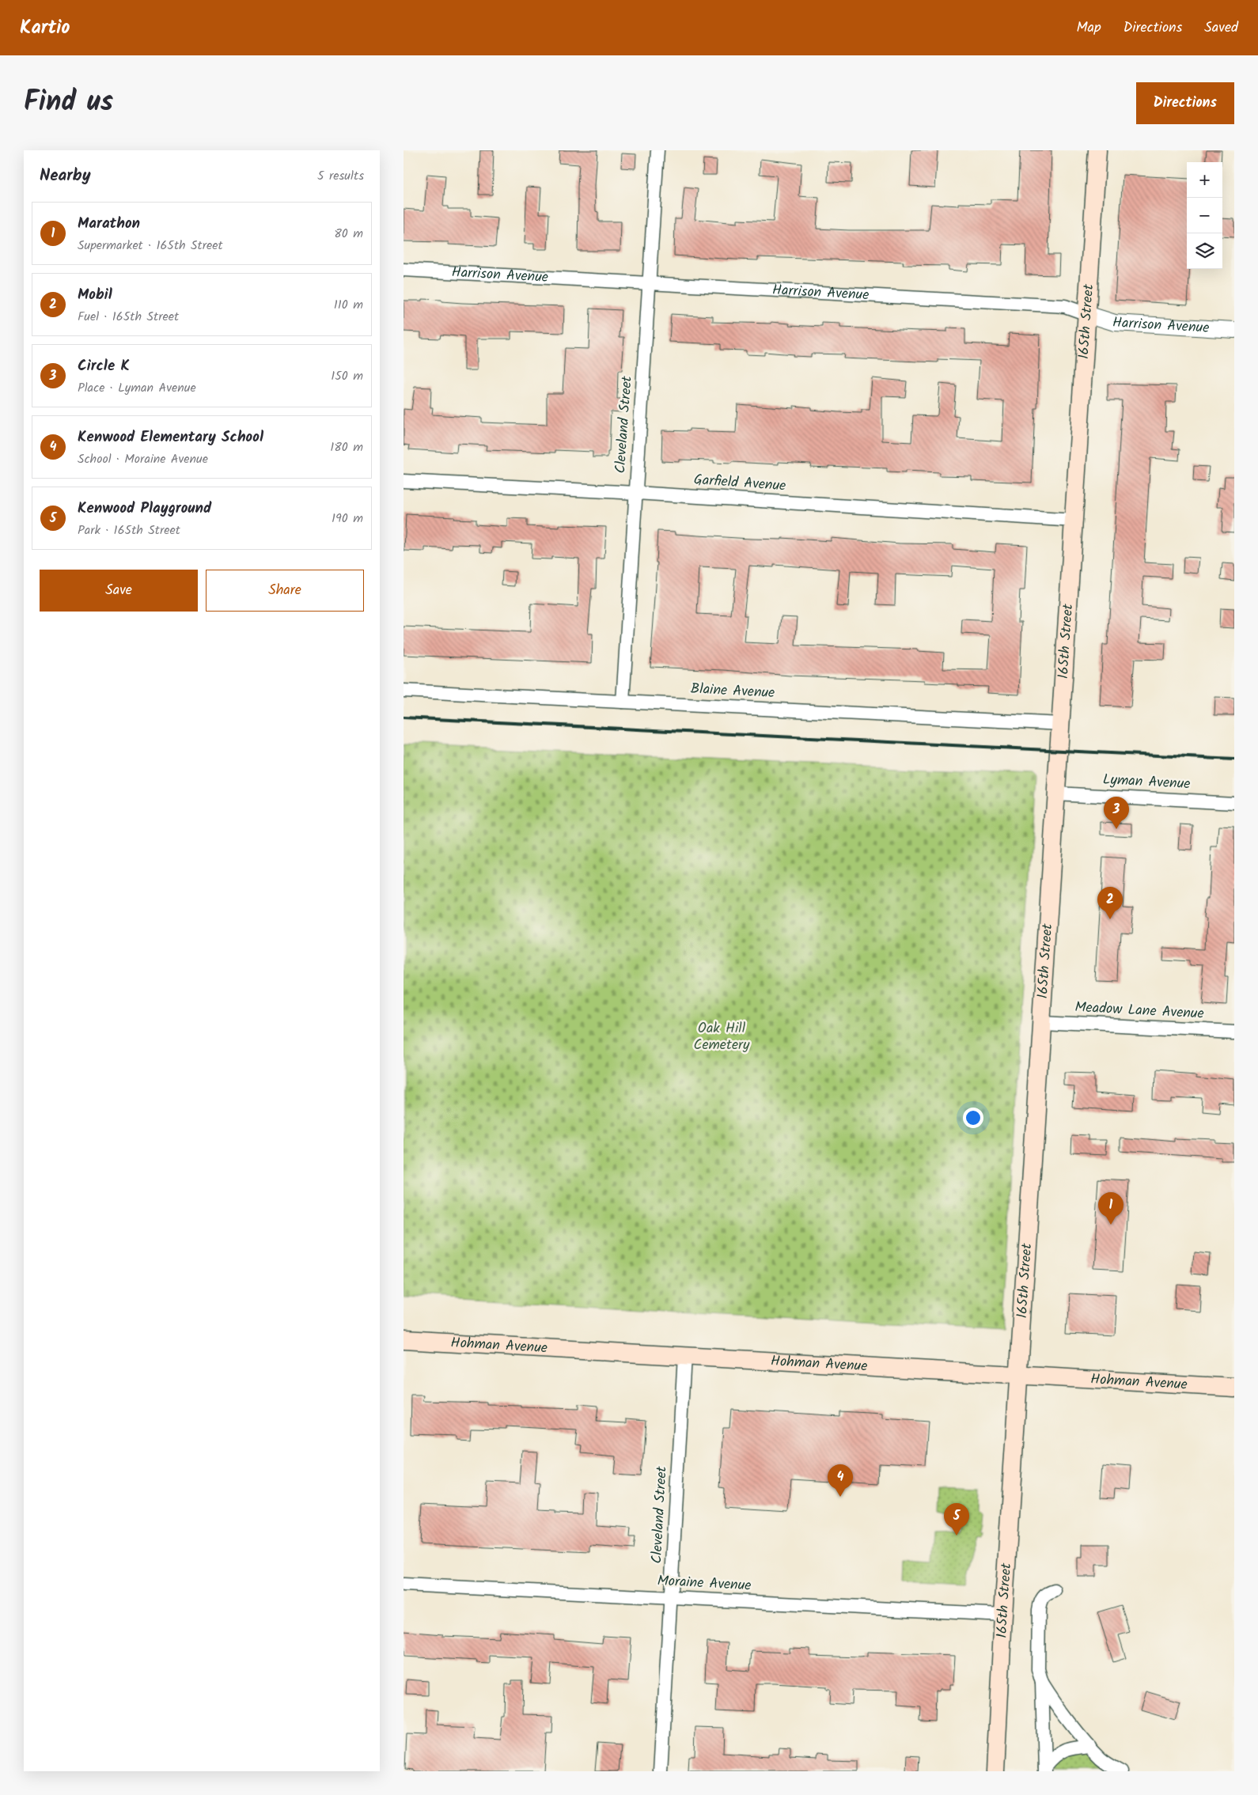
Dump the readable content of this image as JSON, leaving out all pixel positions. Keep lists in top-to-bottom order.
{
  "streets": {
    "main road": ["165th Street", "Hohman Avenue"],
    "street": [
      "Harrison Avenue",
      "Cleveland Street",
      "Garfield Avenue",
      "Blaine Avenue",
      "Lyman Avenue",
      "Meadow Lane Avenue",
      "Moraine Avenue"
    ]
  },
  "crossings": [
    ["Harrison Avenue", "165th Street"],
    ["Harrison Avenue", "Cleveland Street"],
    ["165th Street", "Garfield Avenue"],
    ["165th Street", "Blaine Avenue"],
    ["165th Street", "Lyman Avenue"],
    ["165th Street", "Meadow Lane Avenue"],
    ["165th Street", "Hohman Avenue"],
    ["165th Street", "Moraine Avenue"],
    ["Cleveland Street", "Garfield Avenue"],
    ["Cleveland Street", "Blaine Avenue"],
    ["Cleveland Street", "Hohman Avenue"],
    ["Cleveland Street", "Moraine Avenue"]
  ],
  "parks": ["Oak Hill Cemetery"],
  "page": {
    "header": "Kartio",
    "nav": ["Map", "Directions", "Saved"],
    "title": "Find us",
    "buttons": [
      "Directions",
      ["Save", "Share"]
    ],
    "heading": ["Nearby", "5 results"],
    "map_buttons": ["+", "−"],
    "list": [
      {
        "mark": "1",
        "name": "Marathon",
        "note": "Supermarket · 165th Street",
        "value": "80 m"
      },
      {
        "mark": "2",
        "name": "Mobil",
        "note": "Fuel · 165th Street",
        "value": "110 m"
      },
      {
        "mark": "3",
        "name": "Circle K",
        "note": "Place · Lyman Avenue",
        "value": "150 m"
      },
      {
        "mark": "4",
        "name": "Kenwood Elementary School",
        "note": "School · Moraine Avenue",
        "value": "180 m"
      },
      {
        "mark": "5",
        "name": "Kenwood Playground",
        "note": "Park · 165th Street",
        "value": "190 m"
      }
    ],
    "pins": [
      "3",
      "2",
      "1",
      "4",
      "5"
    ]
  }
}
